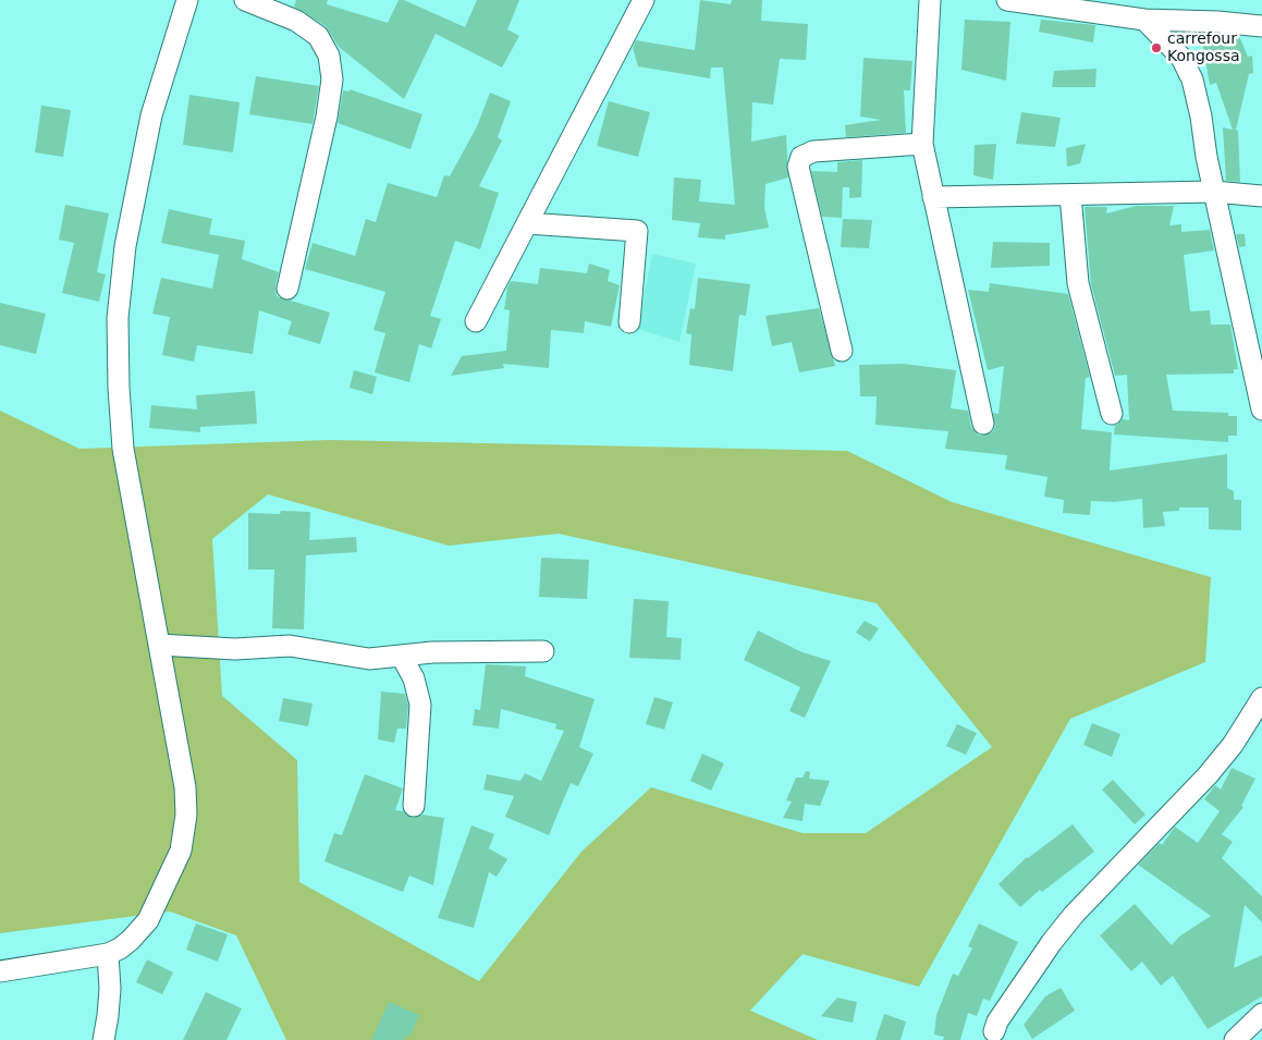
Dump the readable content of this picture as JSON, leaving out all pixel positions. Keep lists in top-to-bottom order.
{
  "places": ["carrefour Kongossa"]
}
